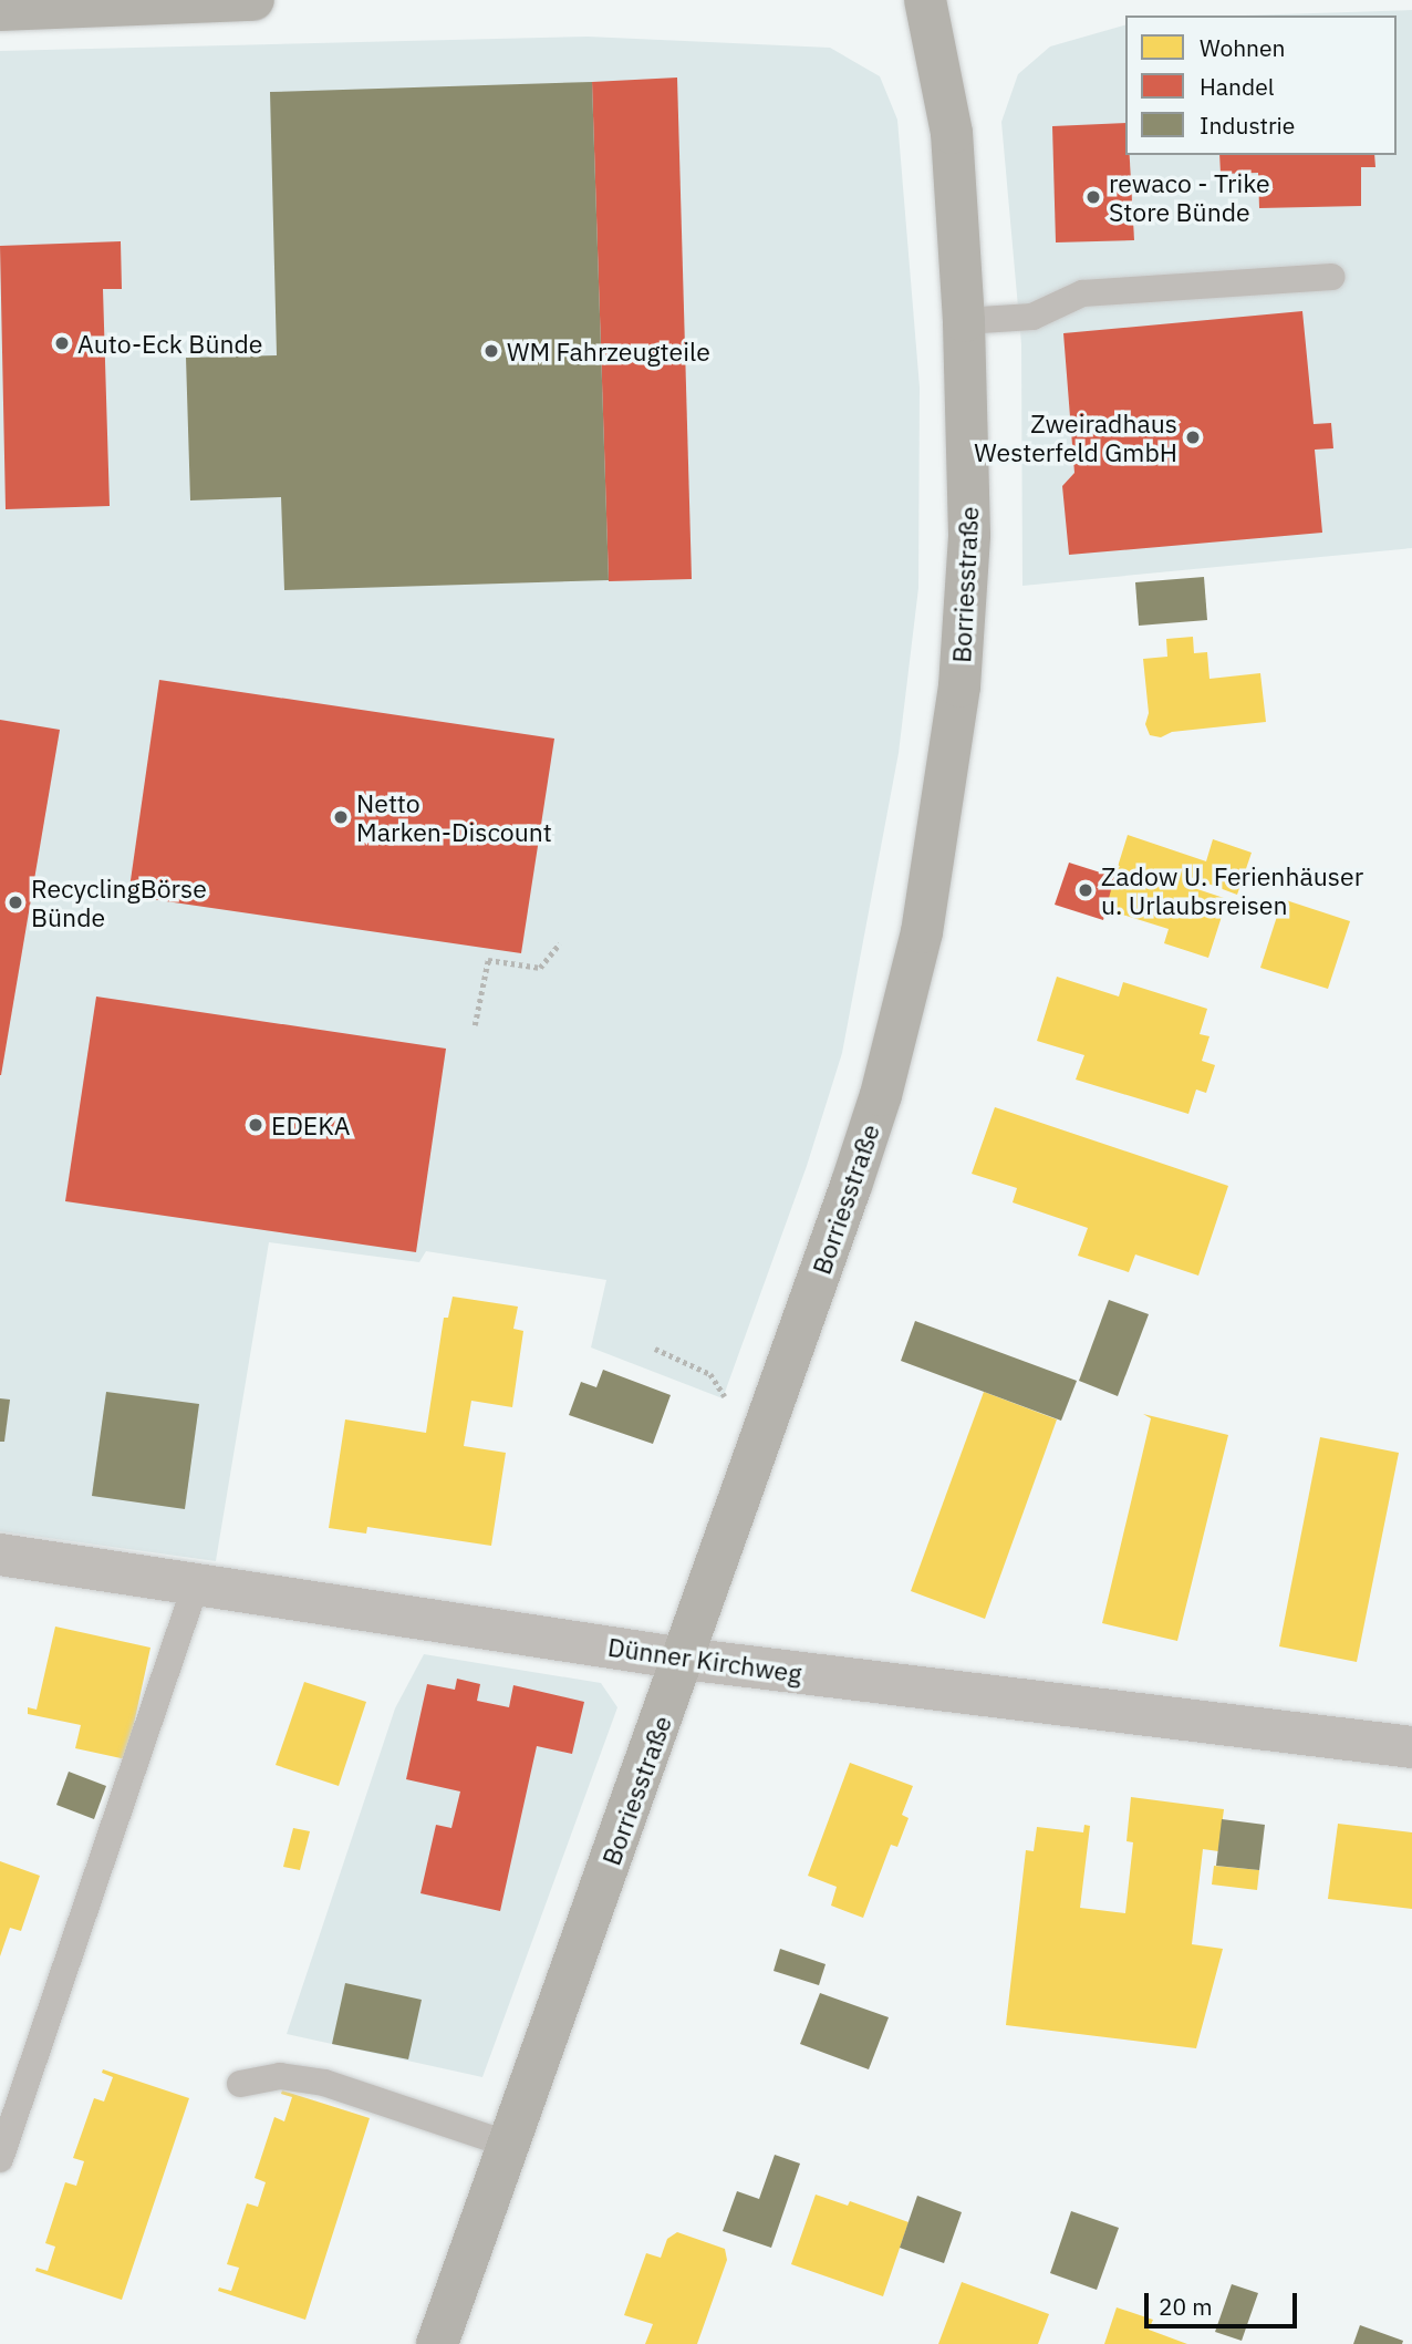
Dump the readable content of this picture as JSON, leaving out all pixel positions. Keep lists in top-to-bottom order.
{
  "streets": {
    "main road": ["Borriesstraße"],
    "street": ["Dünner Kirchweg"]
  },
  "crossings": [
    ["Borriesstraße", "Dünner Kirchweg"]
  ],
  "places": [
    "rewaco - Trike Store Bünde",
    "Auto-Eck Bünde",
    "WM Fahrzeugteile",
    "Zweiradhaus Westerfeld GmbH",
    "Netto Marken-Discount",
    "Zadow U. Ferienhäuser u. Urlaubsreisen",
    "RecyclingBörse Bünde",
    "EDEKA"
  ],
  "legend": ["Wohnen", "Handel", "Industrie"],
  "scale_bar": "20 m"
}
